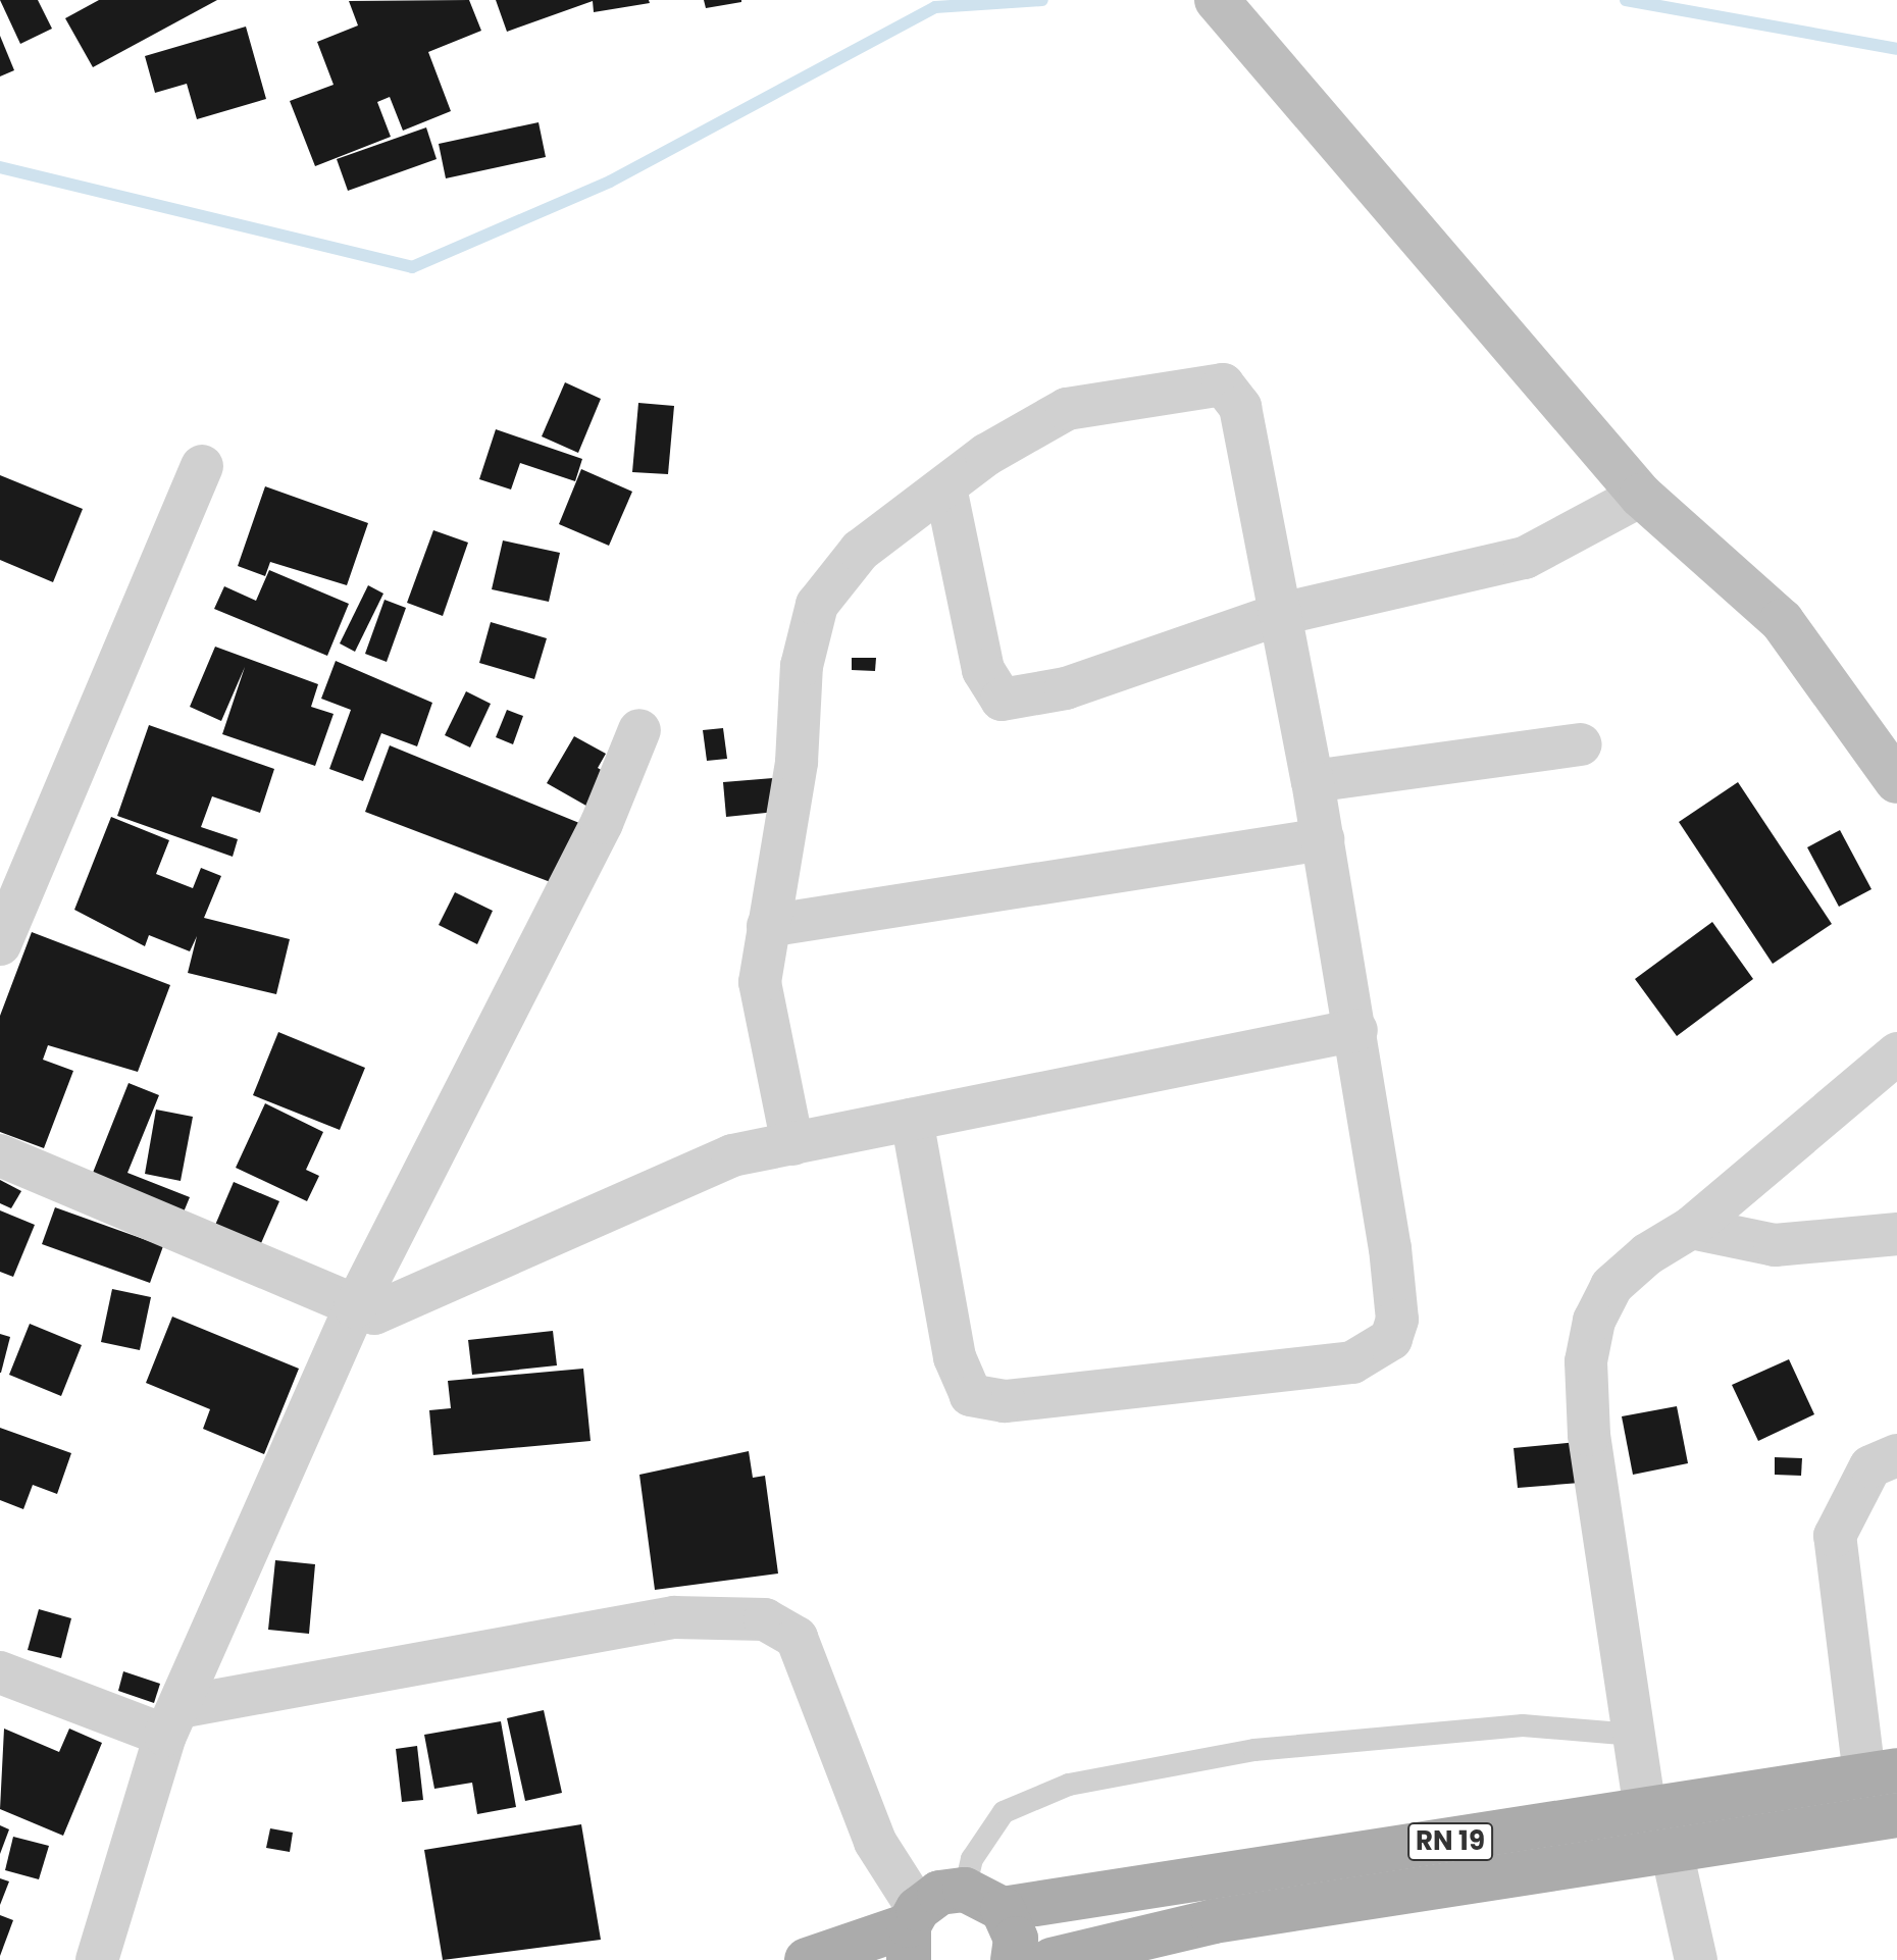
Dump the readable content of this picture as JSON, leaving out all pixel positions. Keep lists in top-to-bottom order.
{
  "streets": {
    "main road": ["RN 19"]
  }
}
